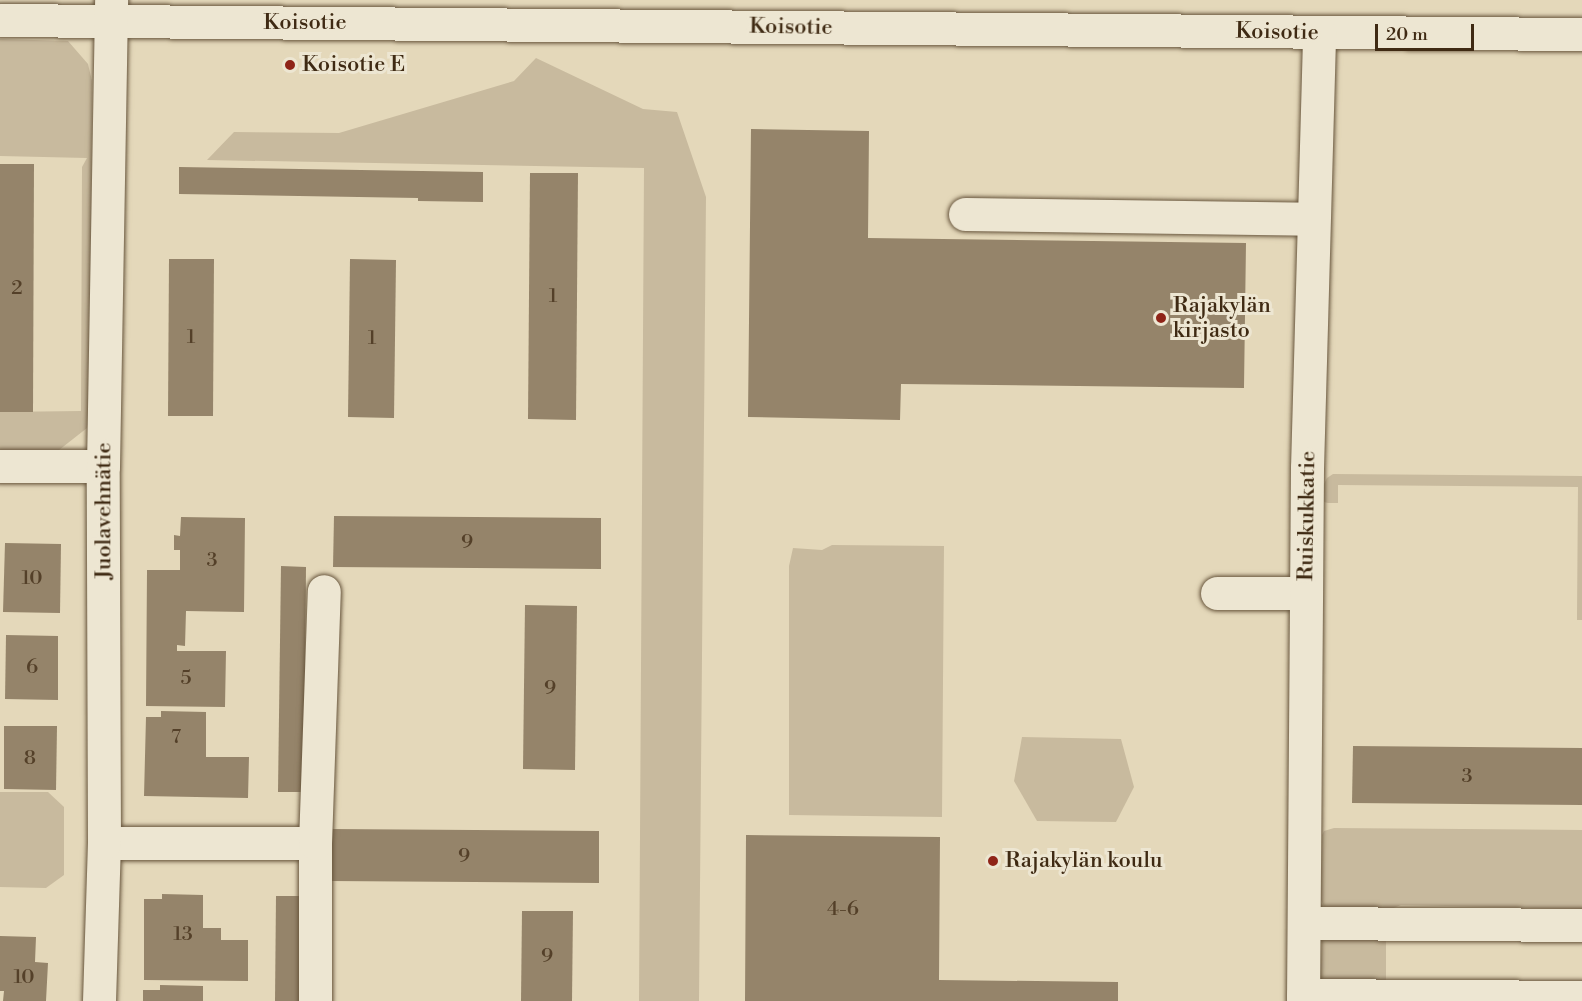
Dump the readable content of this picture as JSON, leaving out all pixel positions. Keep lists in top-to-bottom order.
{
  "streets": {
    "street": ["Koisotie", "Juolavehnätie", "Ruiskukkatie"]
  },
  "crossings": [
    ["Koisotie", "Juolavehnätie"],
    ["Koisotie", "Ruiskukkatie"]
  ],
  "places": ["Koisotie E", "Rajakylän kirjasto", "Rajakylän koulu"],
  "house_numbers": [
    "2",
    "1",
    "1",
    "1",
    "9",
    "3",
    "10",
    "6",
    "5",
    "9",
    "7",
    "8",
    "3",
    "9",
    "4-6",
    "13",
    "9",
    "10"
  ],
  "scale_bar": "20 m"
}
